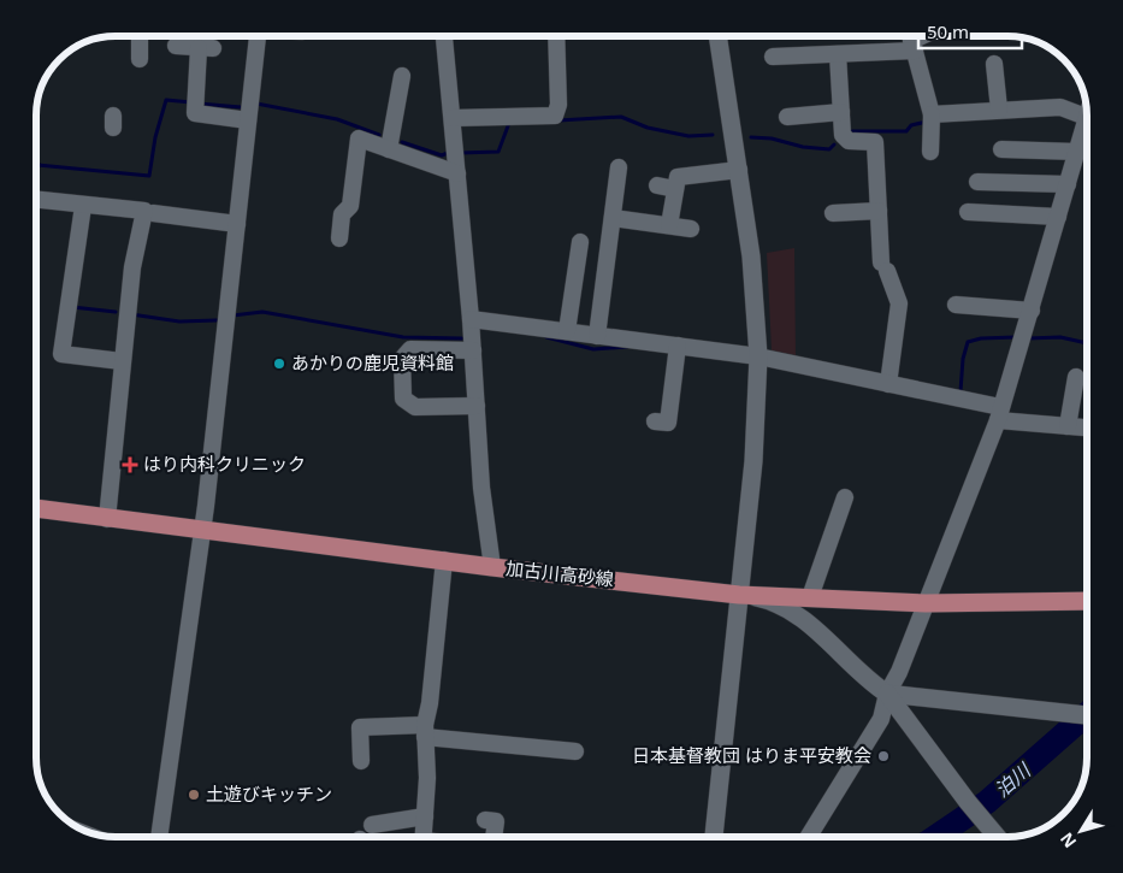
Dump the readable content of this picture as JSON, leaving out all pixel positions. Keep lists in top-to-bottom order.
{
  "streets": {
    "main road": ["加古川高砂線"]
  },
  "water": ["泊川"],
  "places": {
    "other": ["あかりの鹿児資料館", "日本基督教団 はりま平安教会", "土遊びキッチン"],
    "health": ["はり内科クリニック"]
  },
  "scale_bar": "50 m",
  "north": "bottom left"
}
